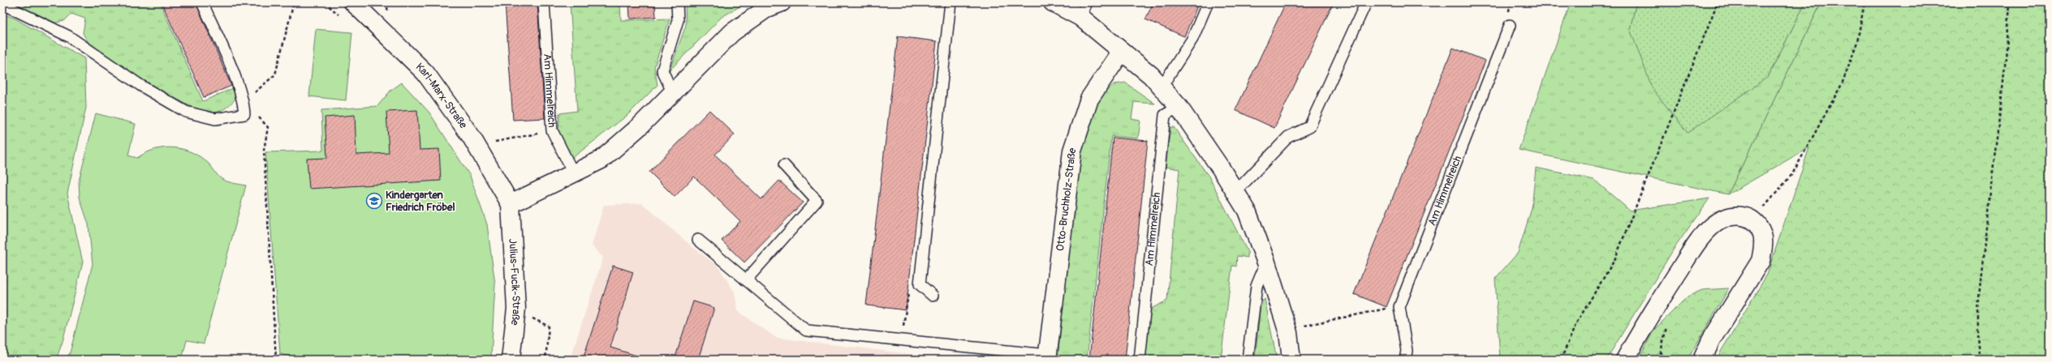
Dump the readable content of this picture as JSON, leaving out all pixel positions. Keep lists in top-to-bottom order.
{
  "streets": {
    "street": ["Karl-Marx-Straße", "Otto-Bruchholz-Straße", "Julius-Fucik-Straße"],
    "lane": ["Am Himmelreich"]
  },
  "crossings": [
    ["Karl-Marx-Straße", "Julius-Fucik-Straße"]
  ],
  "places": {
    "school or university": ["Kindergarten Friedrich Fröbel"]
  }
}
